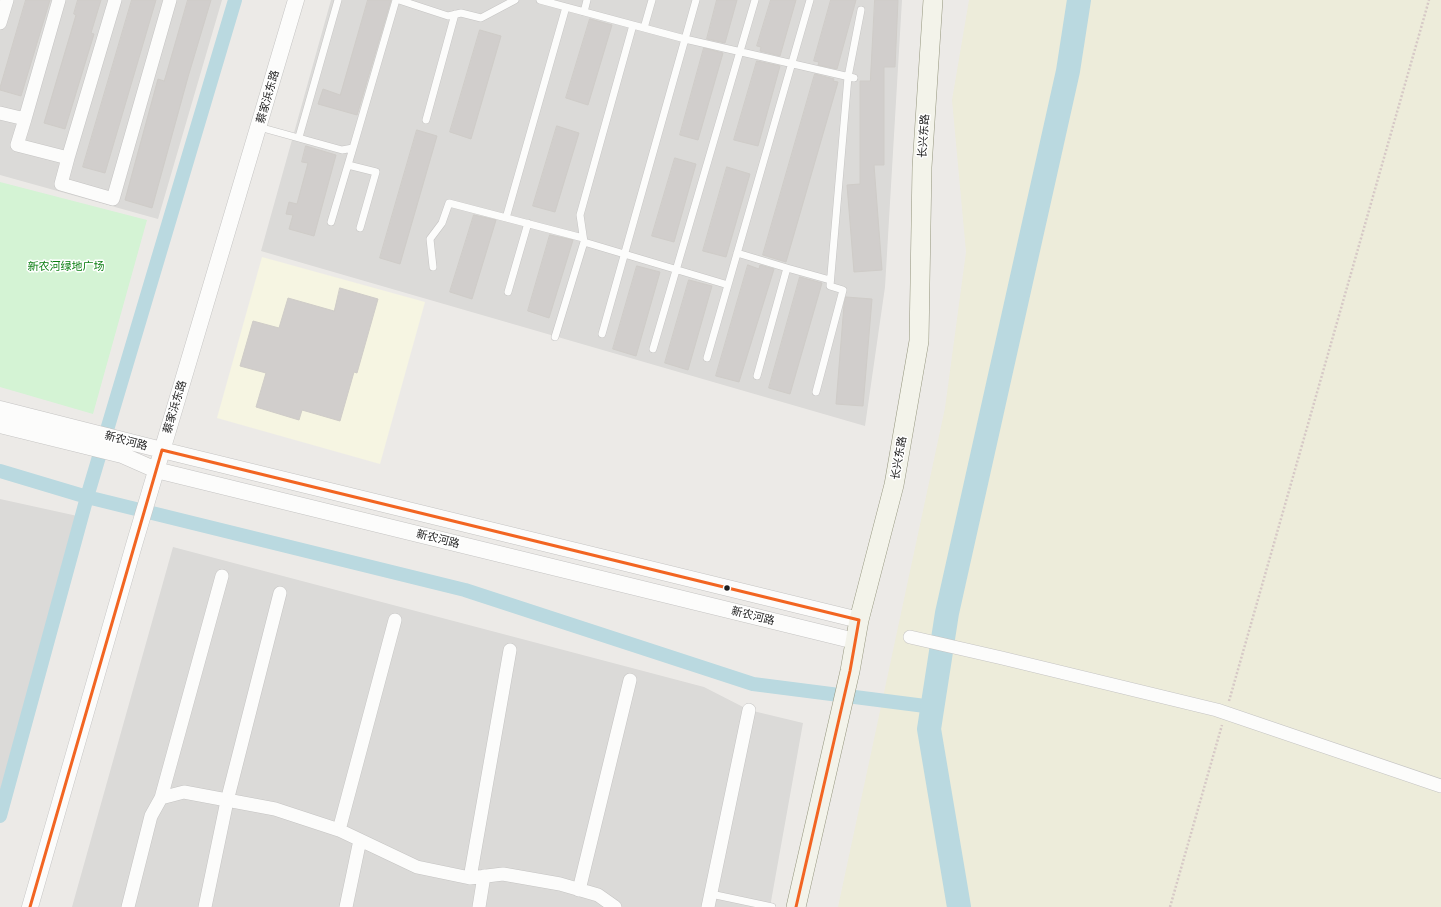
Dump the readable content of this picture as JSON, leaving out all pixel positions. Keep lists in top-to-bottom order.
{
  "streets": {
    "main road": ["长兴东路"],
    "street": ["蔡家浜东路", "新农河路"]
  },
  "crossings": [
    ["蔡家浜东路", "新农河路"],
    ["长兴东路", "新农河路"]
  ],
  "parks": ["新农河绿地广场"]
}
